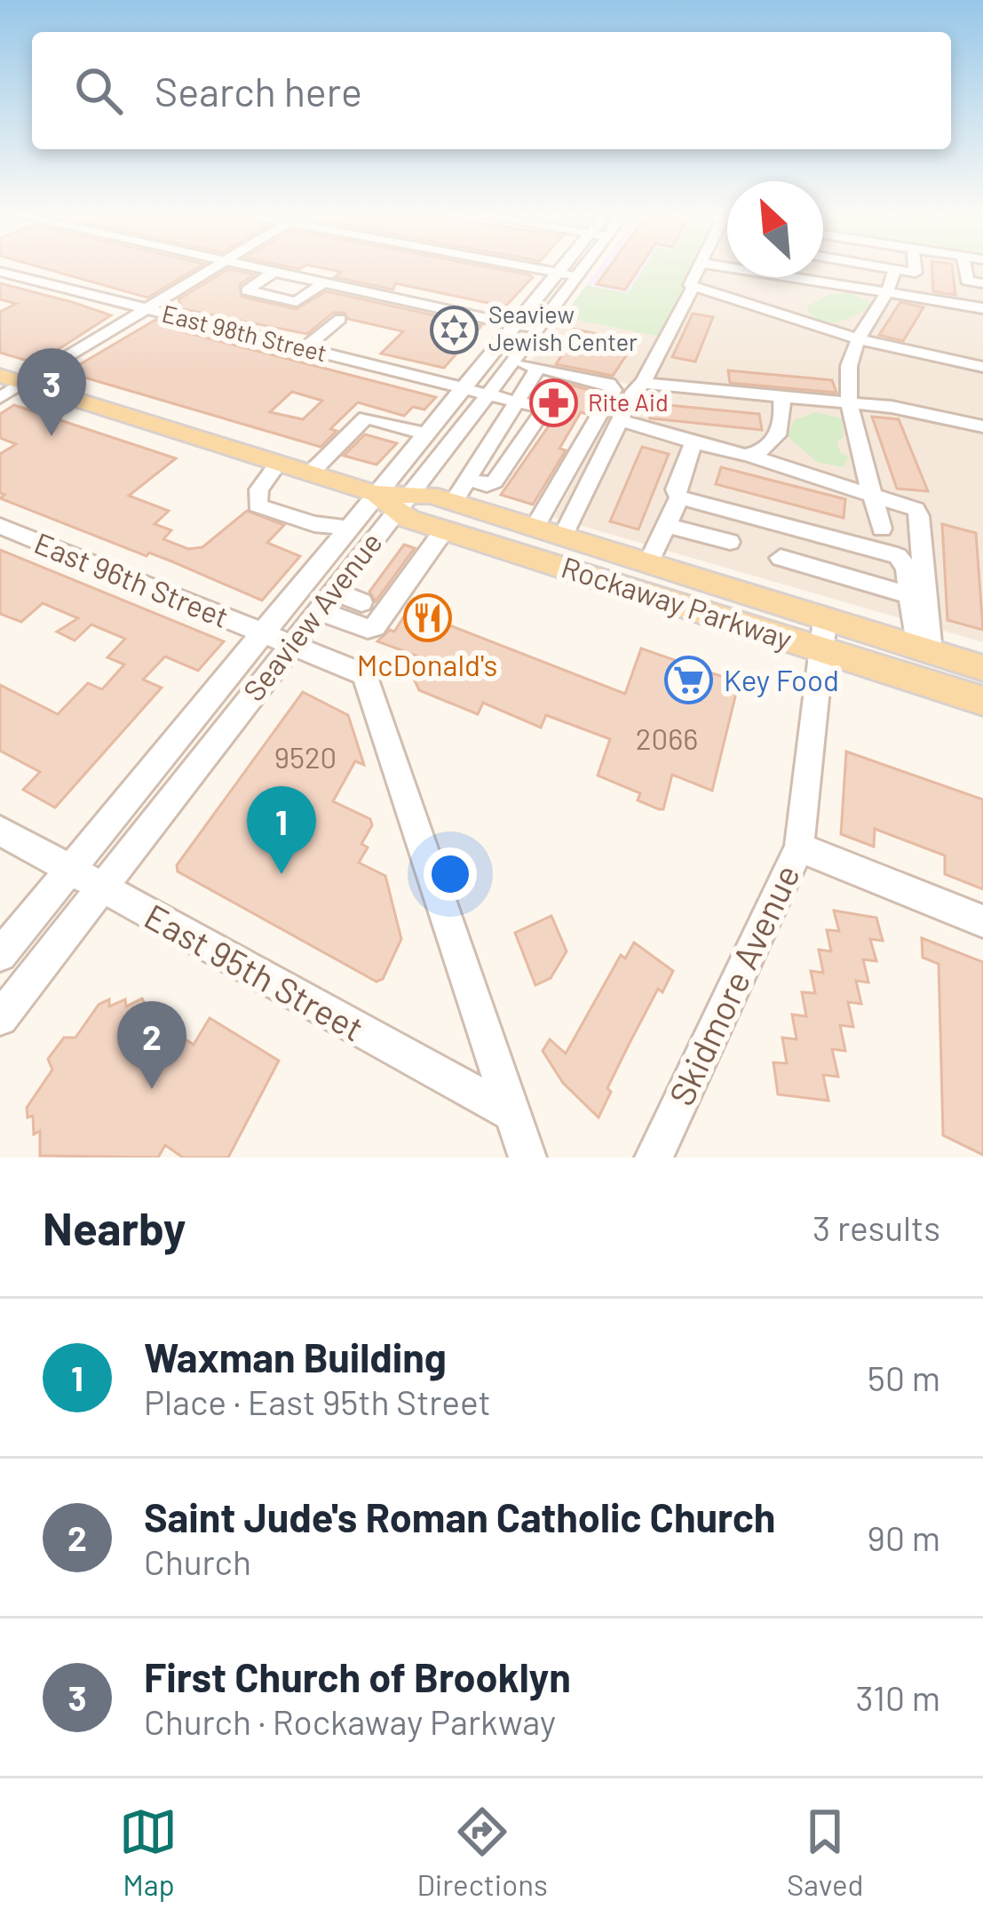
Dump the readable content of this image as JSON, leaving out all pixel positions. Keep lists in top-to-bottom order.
{
  "streets": {
    "main road": ["Rockaway Parkway"],
    "street": [
      "East 98th Street",
      "East 96th Street",
      "Seaview Avenue",
      "East 95th Street",
      "Skidmore Avenue"
    ]
  },
  "crossings": [
    ["East 98th Street", "Seaview Avenue"],
    ["East 96th Street", "Seaview Avenue"],
    ["East 96th Street", "East 95th Street"],
    ["Rockaway Parkway", "Seaview Avenue"],
    ["Rockaway Parkway", "Skidmore Avenue"],
    ["Seaview Avenue", "East 95th Street"]
  ],
  "places": {
    "synagogue": ["Seaview Jewish Center"],
    "pharmacy": ["Rite Aid"],
    "restaurant": ["McDonald's"],
    "supermarket": ["Key Food"]
  },
  "house_numbers": ["2066", "9520"],
  "north": "top left",
  "page": {
    "search": "Search here",
    "pins": ["3", "1", "2"],
    "heading": ["Nearby", "3 results"],
    "list": [
      {
        "mark": "1",
        "name": "Waxman Building",
        "note": "Place · East 95th Street",
        "value": "50 m"
      },
      {
        "mark": "2",
        "name": "Saint Jude's Roman Catholic Church",
        "note": "Church",
        "value": "90 m"
      },
      {
        "mark": "3",
        "name": "First Church of Brooklyn",
        "note": "Church · Rockaway Parkway",
        "value": "310 m"
      }
    ],
    "nav": ["Map", "Directions", "Saved"]
  }
}
